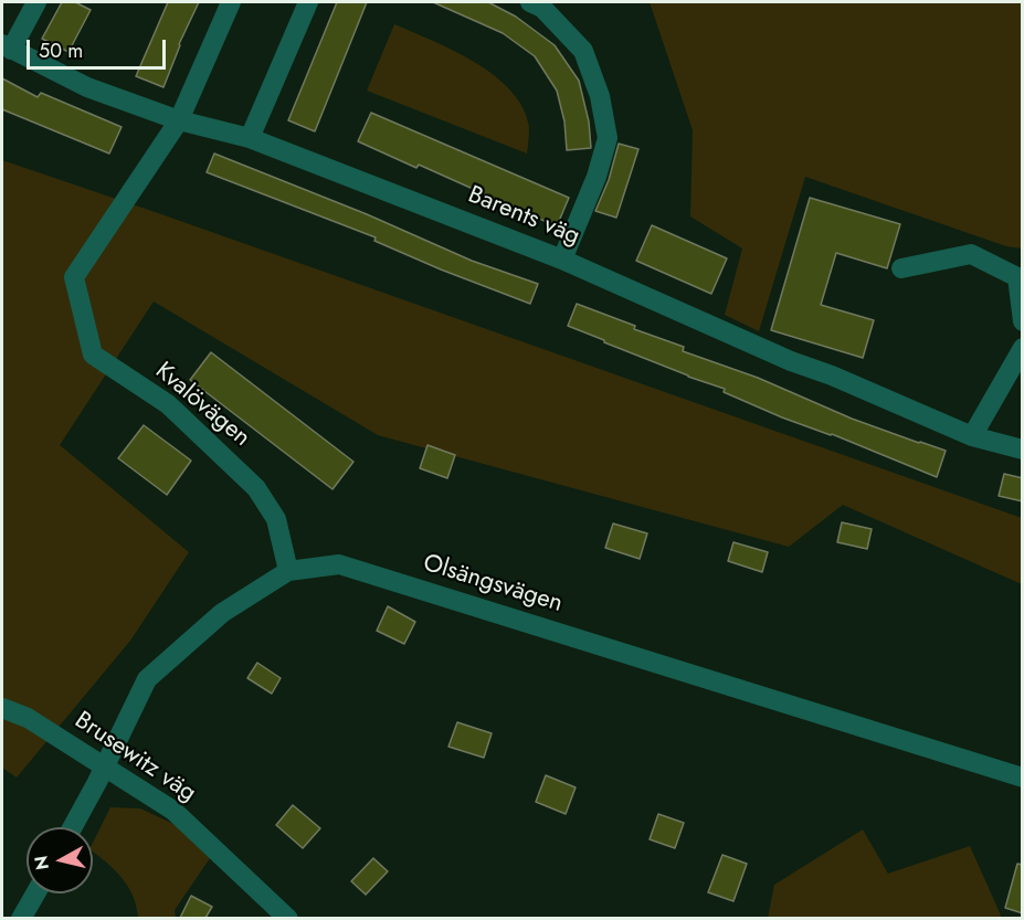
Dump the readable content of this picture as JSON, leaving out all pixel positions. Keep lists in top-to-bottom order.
{
  "streets": {
    "street": [
      "Barents väg",
      "Kvalövägen",
      "Olsängsvägen",
      "Brusewitz väg"
    ]
  },
  "crossings": [
    ["Barents väg", "Kvalövägen"],
    ["Kvalövägen", "Olsängsvägen"],
    ["Olsängsvägen", "Brusewitz väg"]
  ],
  "scale_bar": "50 m",
  "north": "left"
}
